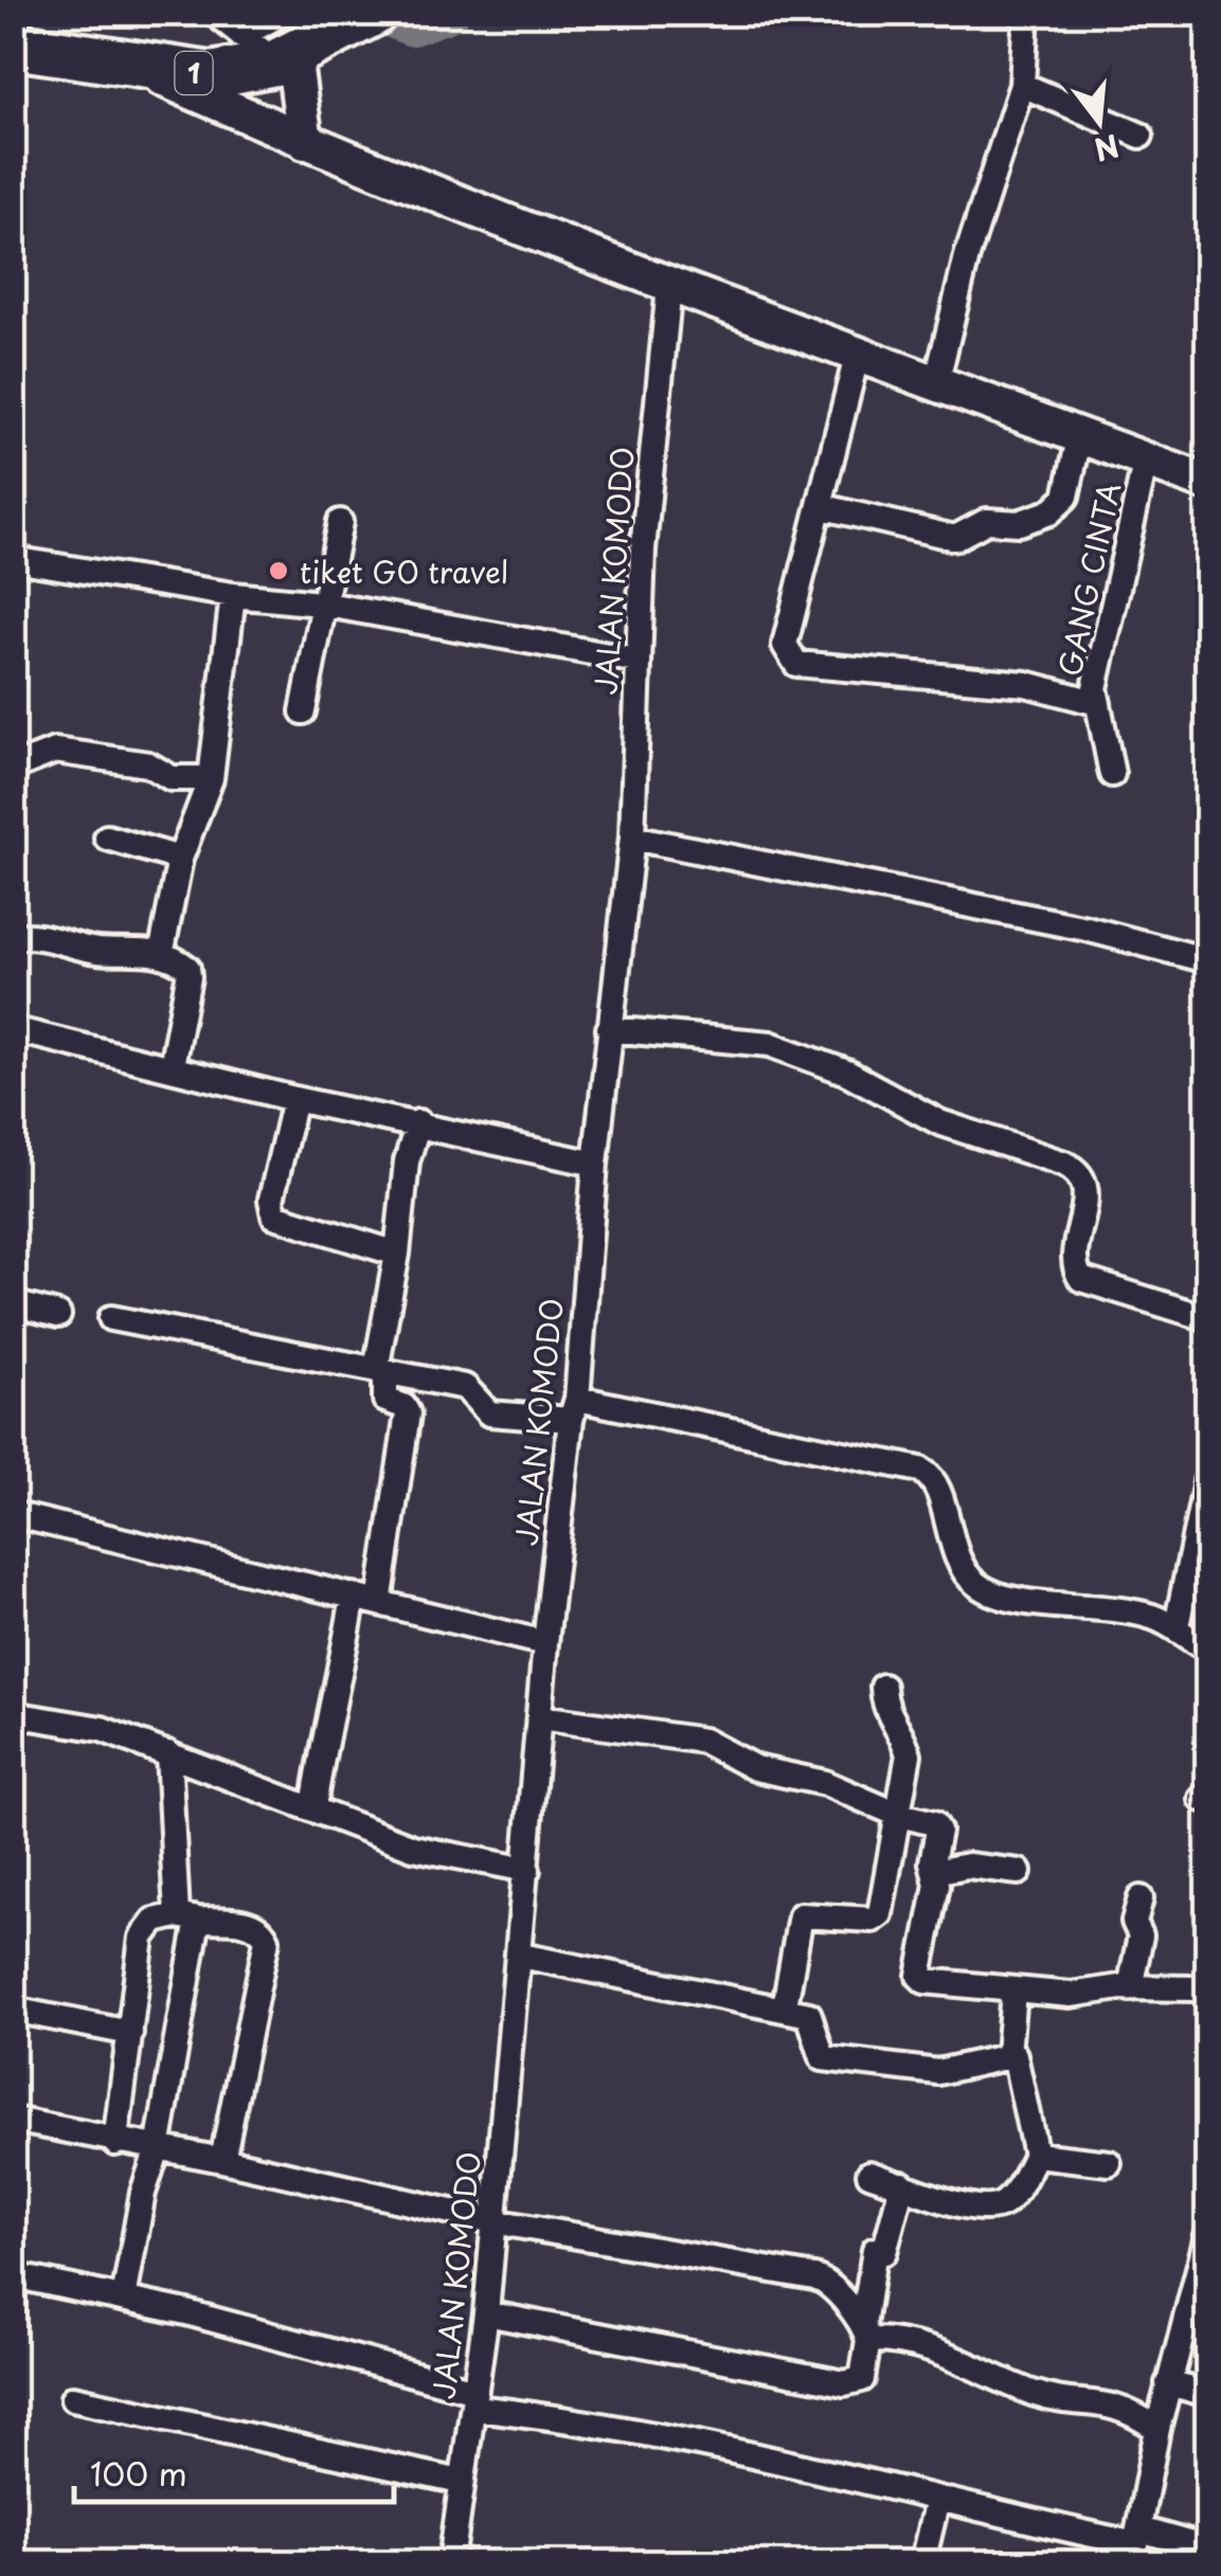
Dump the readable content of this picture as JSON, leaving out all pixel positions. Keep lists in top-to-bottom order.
{
  "streets": {
    "highway": ["1"],
    "street": ["JALAN KOMODO", "GANG CINTA"]
  },
  "places": ["tiket GO travel"],
  "scale_bar": "100 m",
  "north": "bottom"
}
